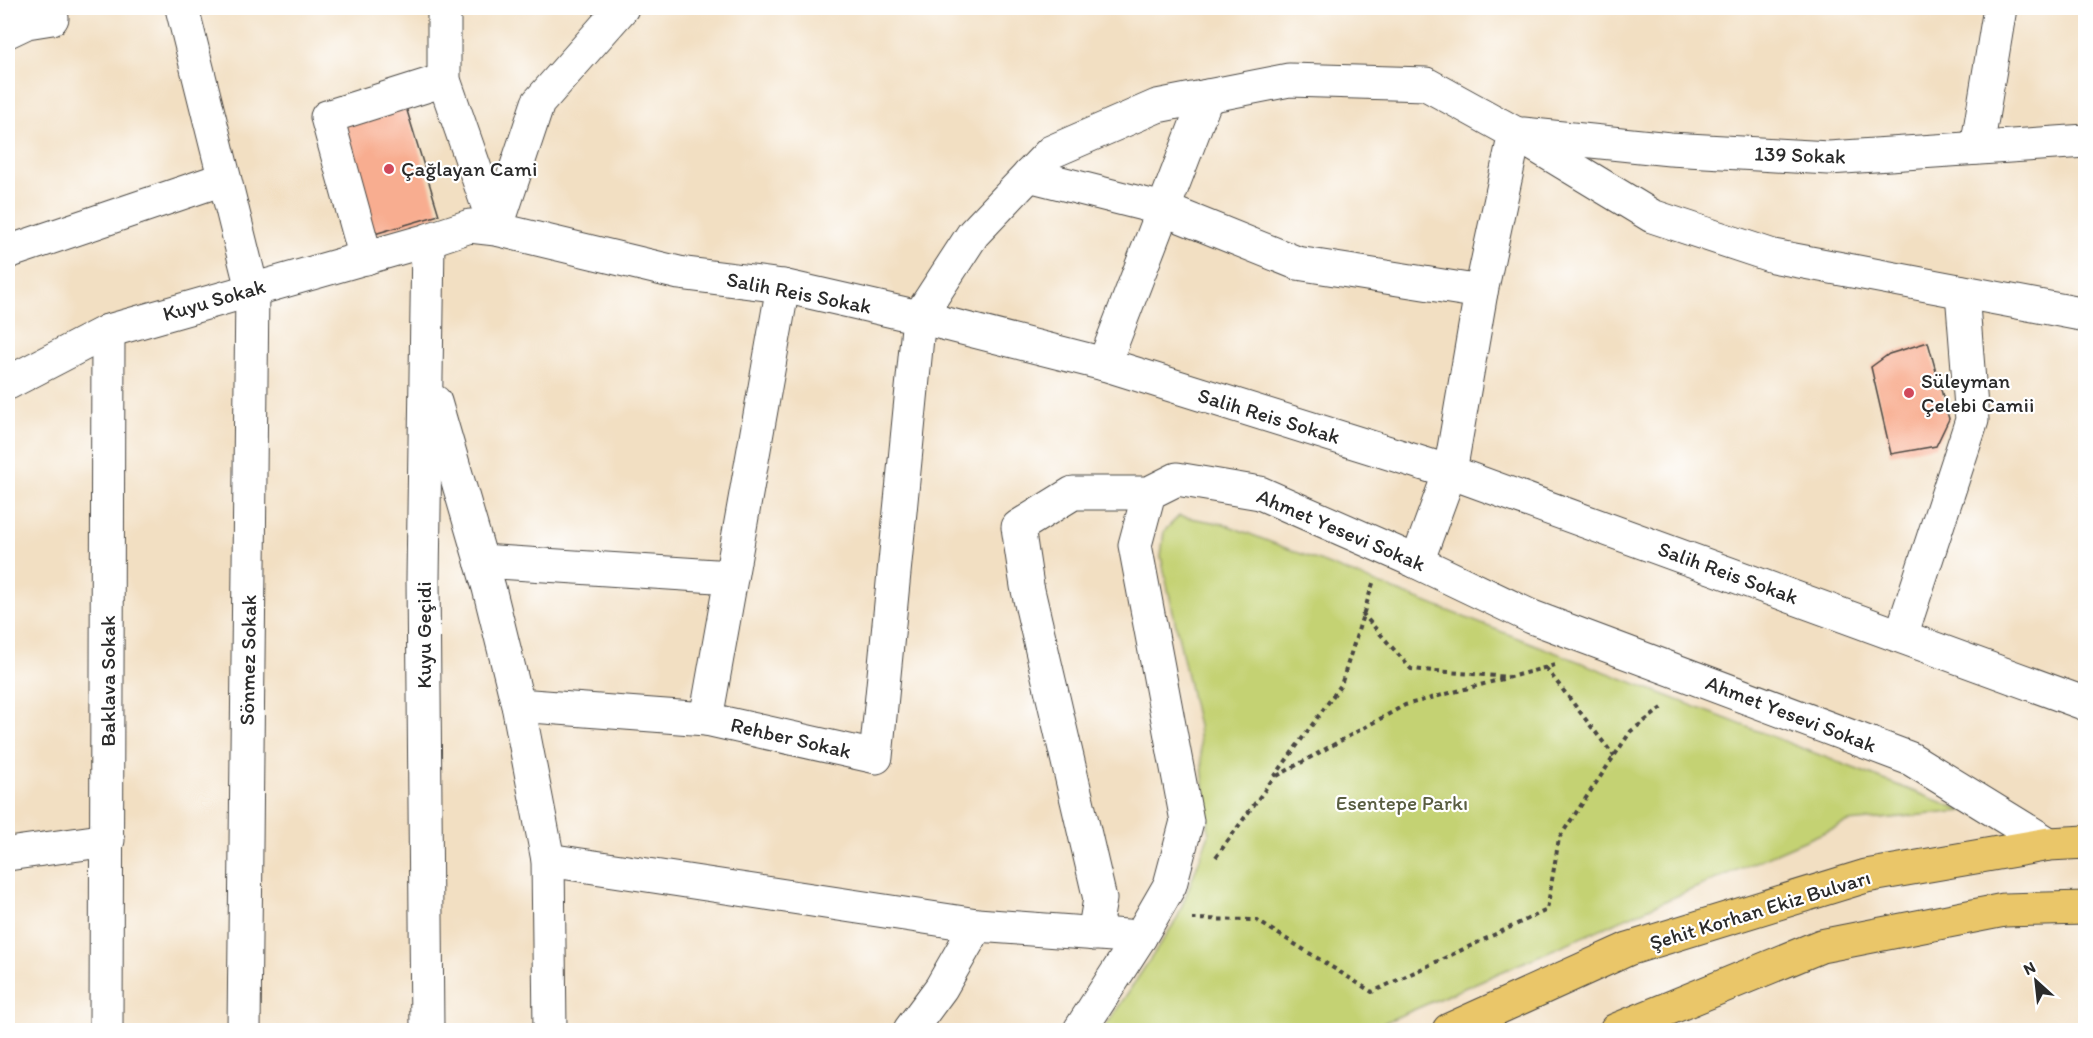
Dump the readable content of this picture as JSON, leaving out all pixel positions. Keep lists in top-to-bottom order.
{
  "streets": {
    "main road": ["Şehit Korhan Ekiz Bulvarı"],
    "street": [
      "139 Sokak",
      "Salih Reis Sokak",
      "Kuyu Sokak",
      "Ahmet Yesevi Sokak",
      "Kuyu Geçidi",
      "Sönmez Sokak",
      "Baklava Sokak",
      "Rehber Sokak"
    ]
  },
  "crossings": [
    ["Salih Reis Sokak", "Kuyu Sokak"],
    ["Salih Reis Sokak", "Kuyu Geçidi"],
    ["Salih Reis Sokak", "Rehber Sokak"],
    ["Kuyu Sokak", "Kuyu Geçidi"],
    ["Kuyu Sokak", "Sönmez Sokak"],
    ["Kuyu Sokak", "Baklava Sokak"],
    ["Ahmet Yesevi Sokak", "Şehit Korhan Ekiz Bulvarı"]
  ],
  "parks": ["Esentepe Parkı"],
  "places": ["Çağlayan Cami", "Süleyman Çelebi Camii"],
  "north": "top left"
}
